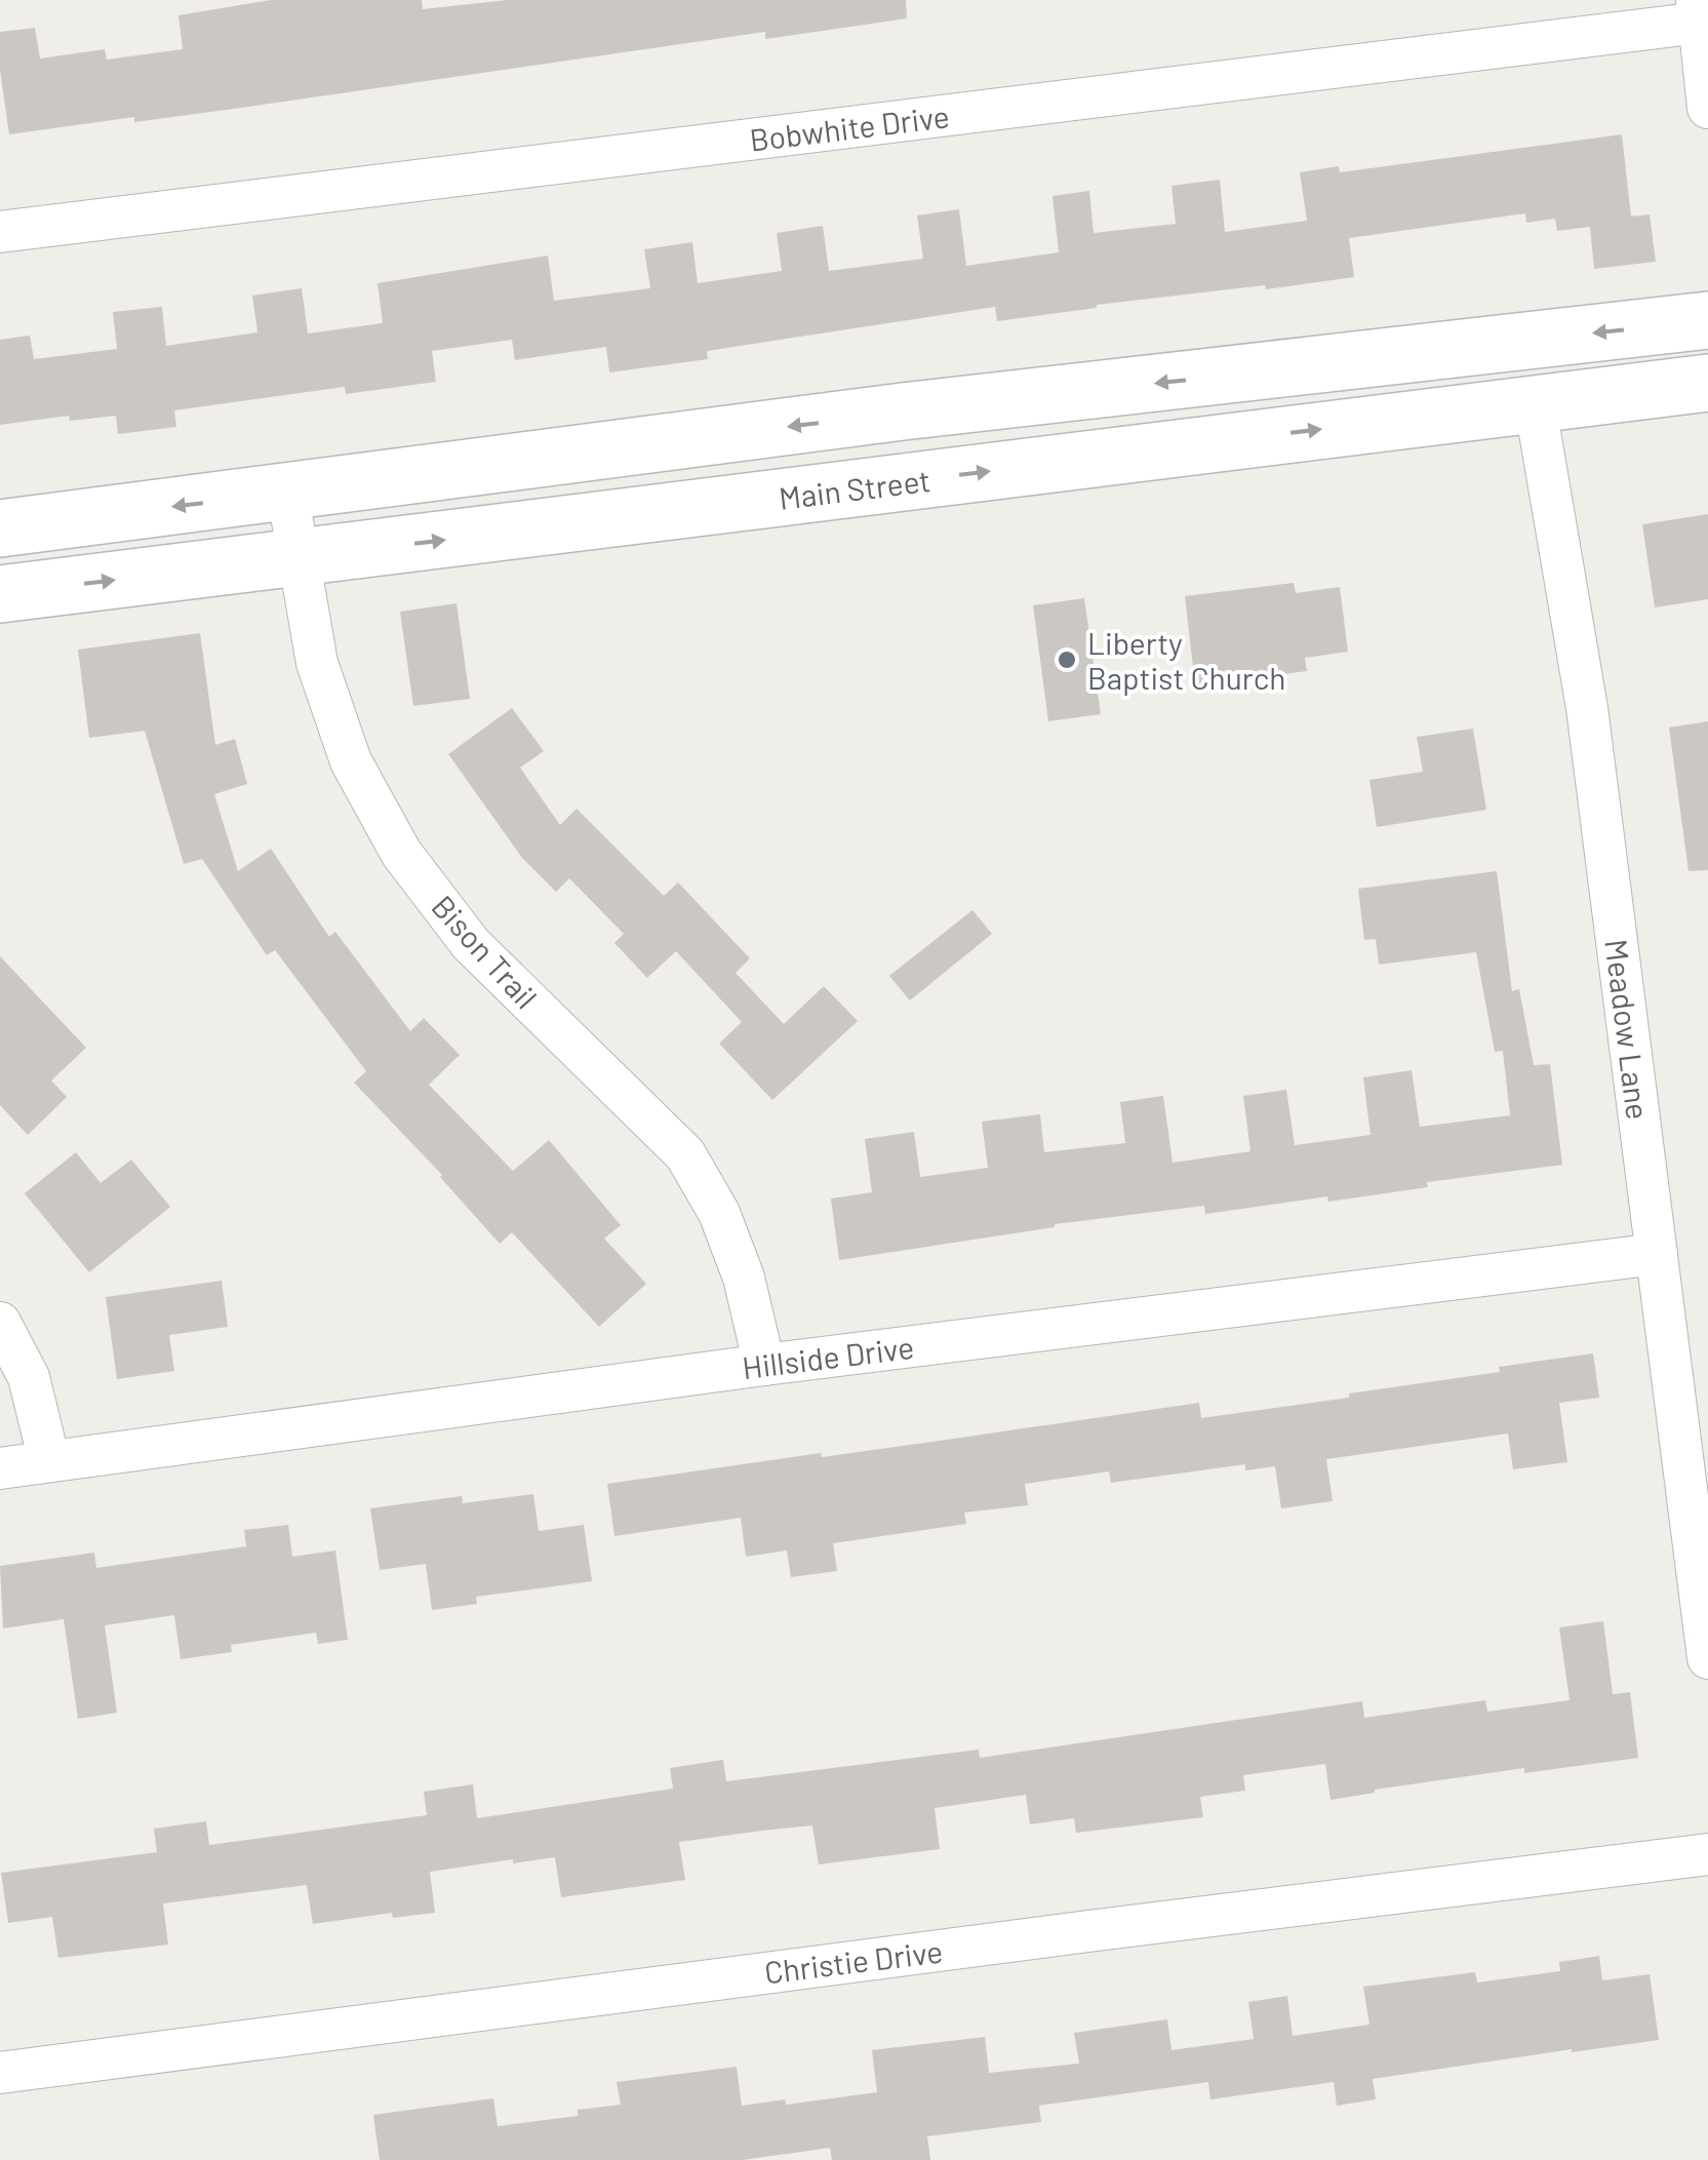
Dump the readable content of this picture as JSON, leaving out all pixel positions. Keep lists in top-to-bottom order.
{
  "streets": {
    "main road": ["Main Street"],
    "street": [
      "Bobwhite Drive",
      "Bison Trail",
      "Meadow Lane",
      "Hillside Drive",
      "Christie Drive"
    ]
  },
  "crossings": [
    ["Main Street", "Bison Trail"],
    ["Main Street", "Meadow Lane"],
    ["Bison Trail", "Hillside Drive"],
    ["Meadow Lane", "Hillside Drive"]
  ],
  "places": ["Liberty Baptist Church"]
}
